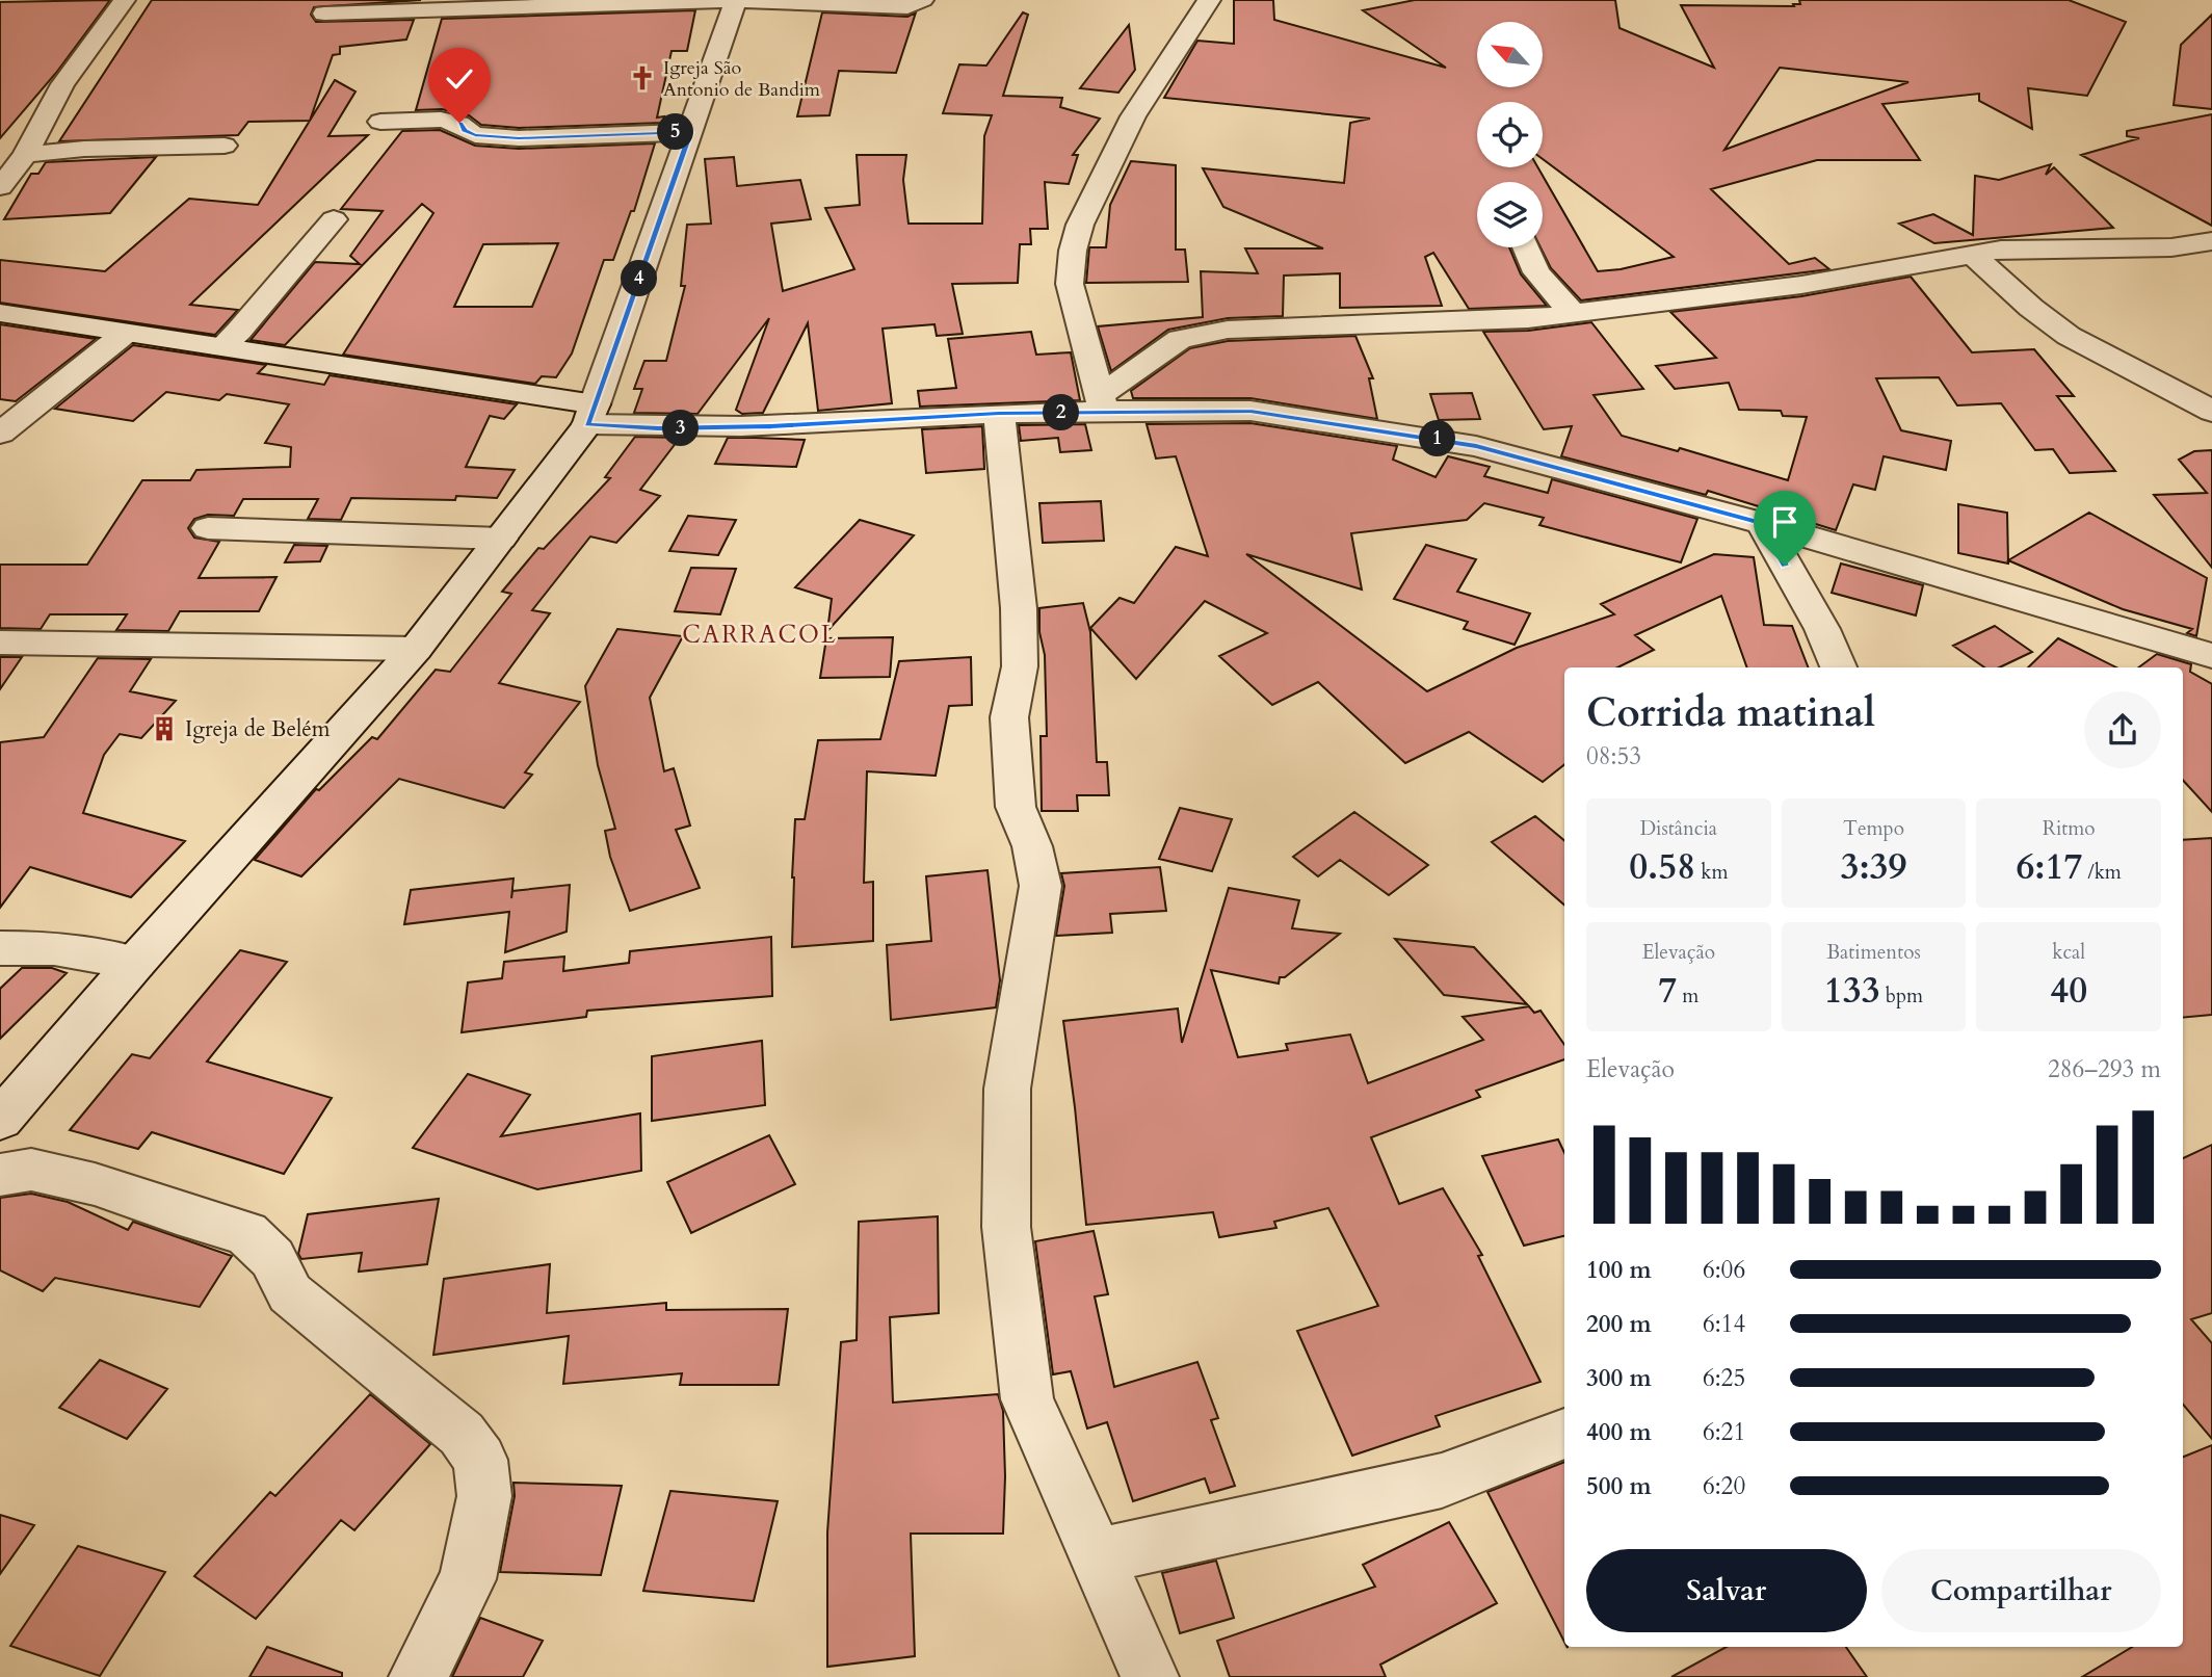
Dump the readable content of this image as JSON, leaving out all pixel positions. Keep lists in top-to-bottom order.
{
  "districts": ["CARRACOL"],
  "places": {
    "church": ["Igreja São Antonio de Bandim"],
    "building": ["Igreja de Belém"]
  },
  "north": "top left",
  "page": {
    "pins": [
      "5",
      "4",
      "2",
      "3",
      "1"
    ],
    "heading": ["Corrida matinal", "08:53"],
    "stats": [
      ["Distância", "0.58 km"],
      ["Tempo", "3:39"],
      ["Ritmo", "6:17 /km"],
      ["Elevação", "7 m"],
      ["Batimentos", "133 bpm"],
      ["kcal", "40"]
    ],
    "chart": ["Elevação", "286–293 m"],
    "list": [
      {
        "name": "100 m",
        "note": "6:06"
      },
      {
        "name": "200 m",
        "note": "6:14"
      },
      {
        "name": "300 m",
        "note": "6:25"
      },
      {
        "name": "400 m",
        "note": "6:21"
      },
      {
        "name": "500 m",
        "note": "6:20"
      }
    ],
    "buttons": ["Salvar", "Compartilhar"]
  }
}
